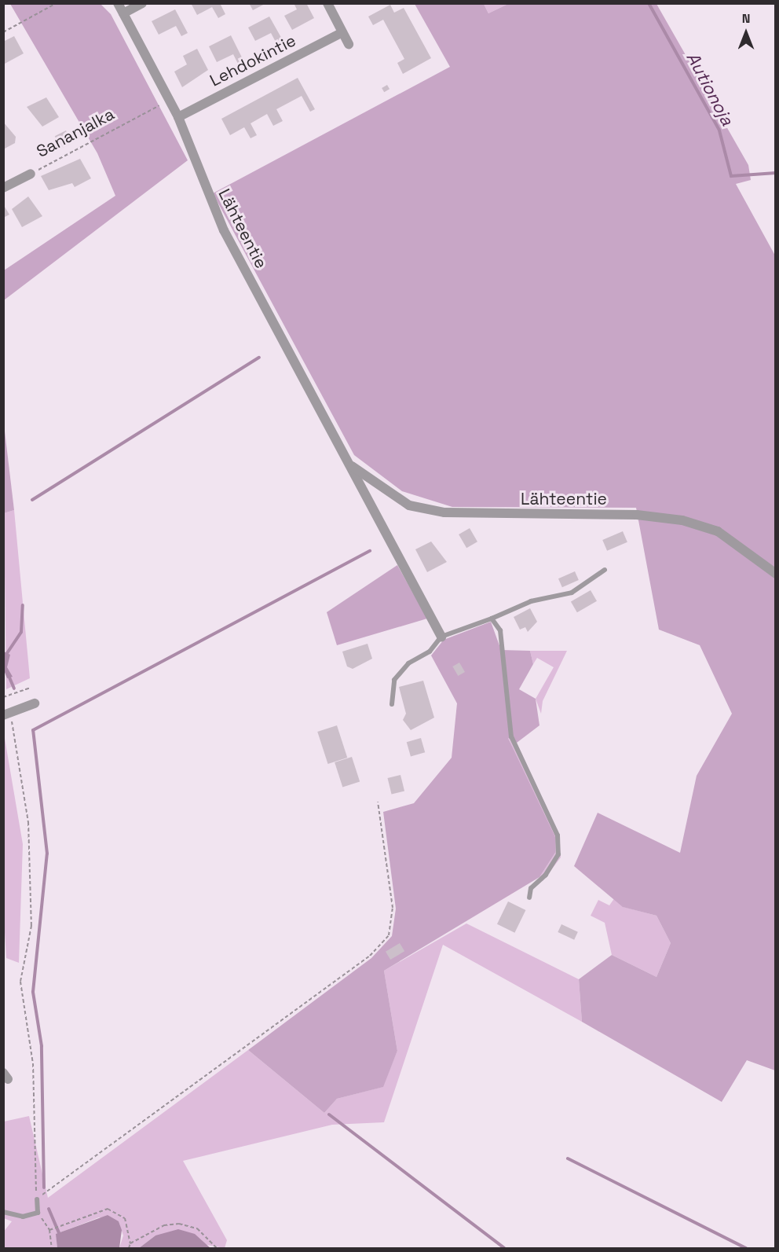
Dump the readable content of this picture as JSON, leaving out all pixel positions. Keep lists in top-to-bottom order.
{
  "streets": {
    "street": ["Lehdokintie", "Sananjalka", "Lähteentie"]
  },
  "crossings": [
    ["Lehdokintie", "Lähteentie"]
  ],
  "water": ["Autionoja"],
  "north": "top"
}
